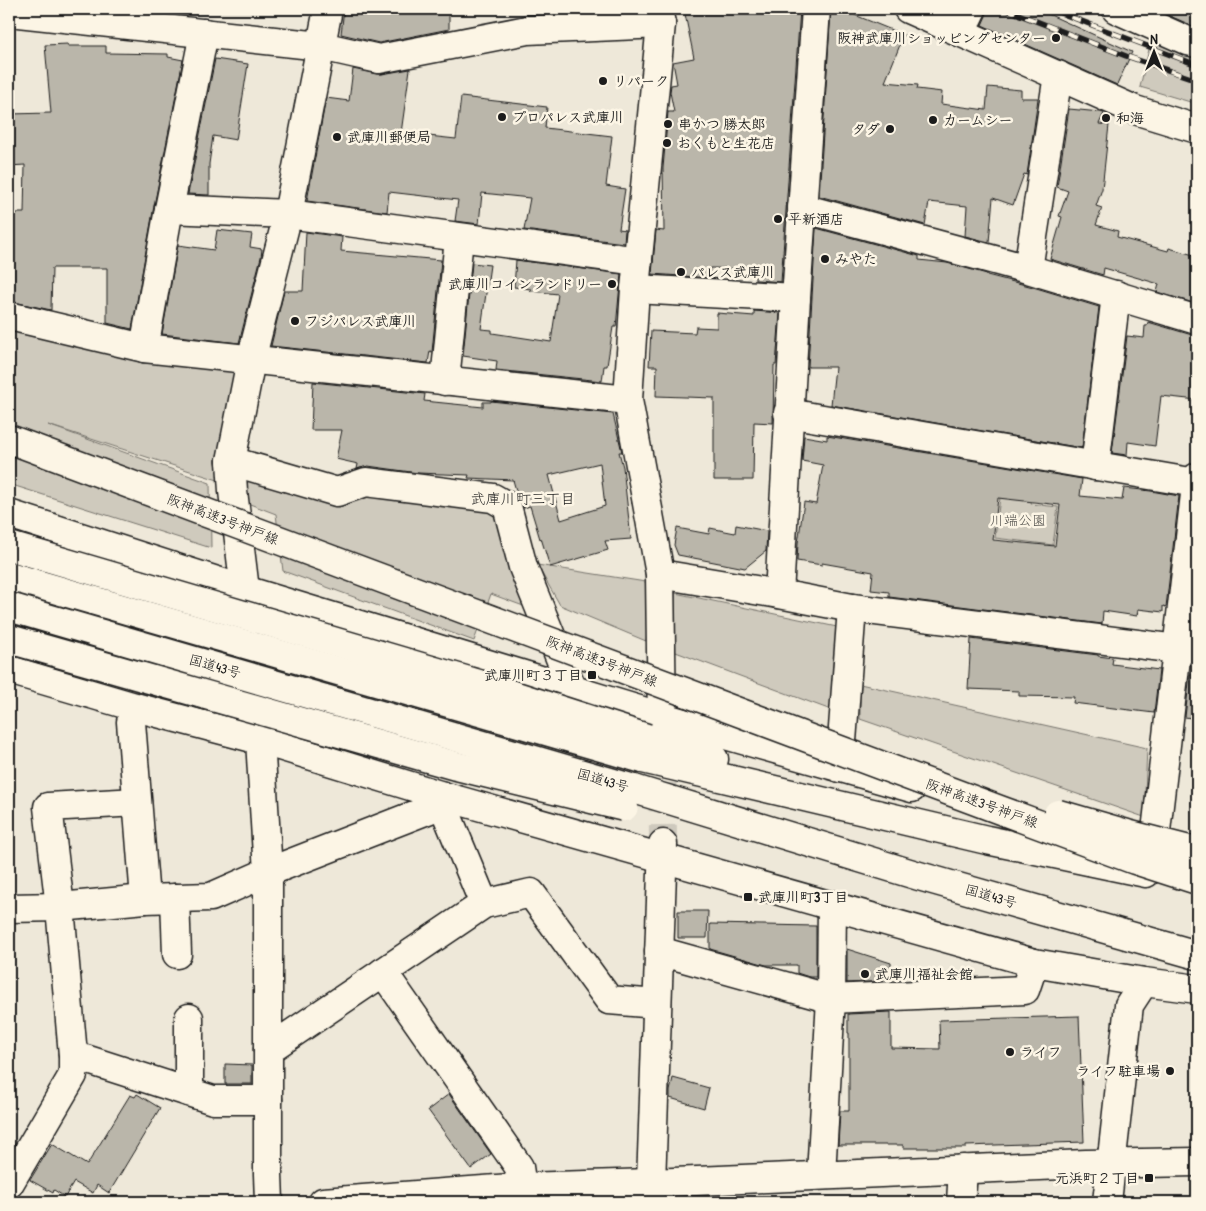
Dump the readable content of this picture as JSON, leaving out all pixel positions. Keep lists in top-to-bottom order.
{
  "streets": {
    "main road": ["阪神高速3号神戸線", "国道43号"]
  },
  "districts": ["武庫川町三丁目"],
  "parks": ["川端公園"],
  "places": {
    "other": [
      "阪神武庫川ショッピングセンター",
      "リパーク",
      "プロパレス武庫川",
      "和海",
      "カームシー",
      "串かつ 勝太郎",
      "タダ",
      "武庫川郵便局",
      "おくもと生花店",
      "平新酒店",
      "みやた",
      "パレス武庫川",
      "武庫川コインランドリー",
      "フジパレス武庫川",
      "武庫川福祉会館",
      "ライフ",
      "ライフ駐車場"
    ],
    "transit": ["武庫川町３丁目", "武庫川町3丁目", "元浜町２丁目"]
  },
  "north": "top"
}
